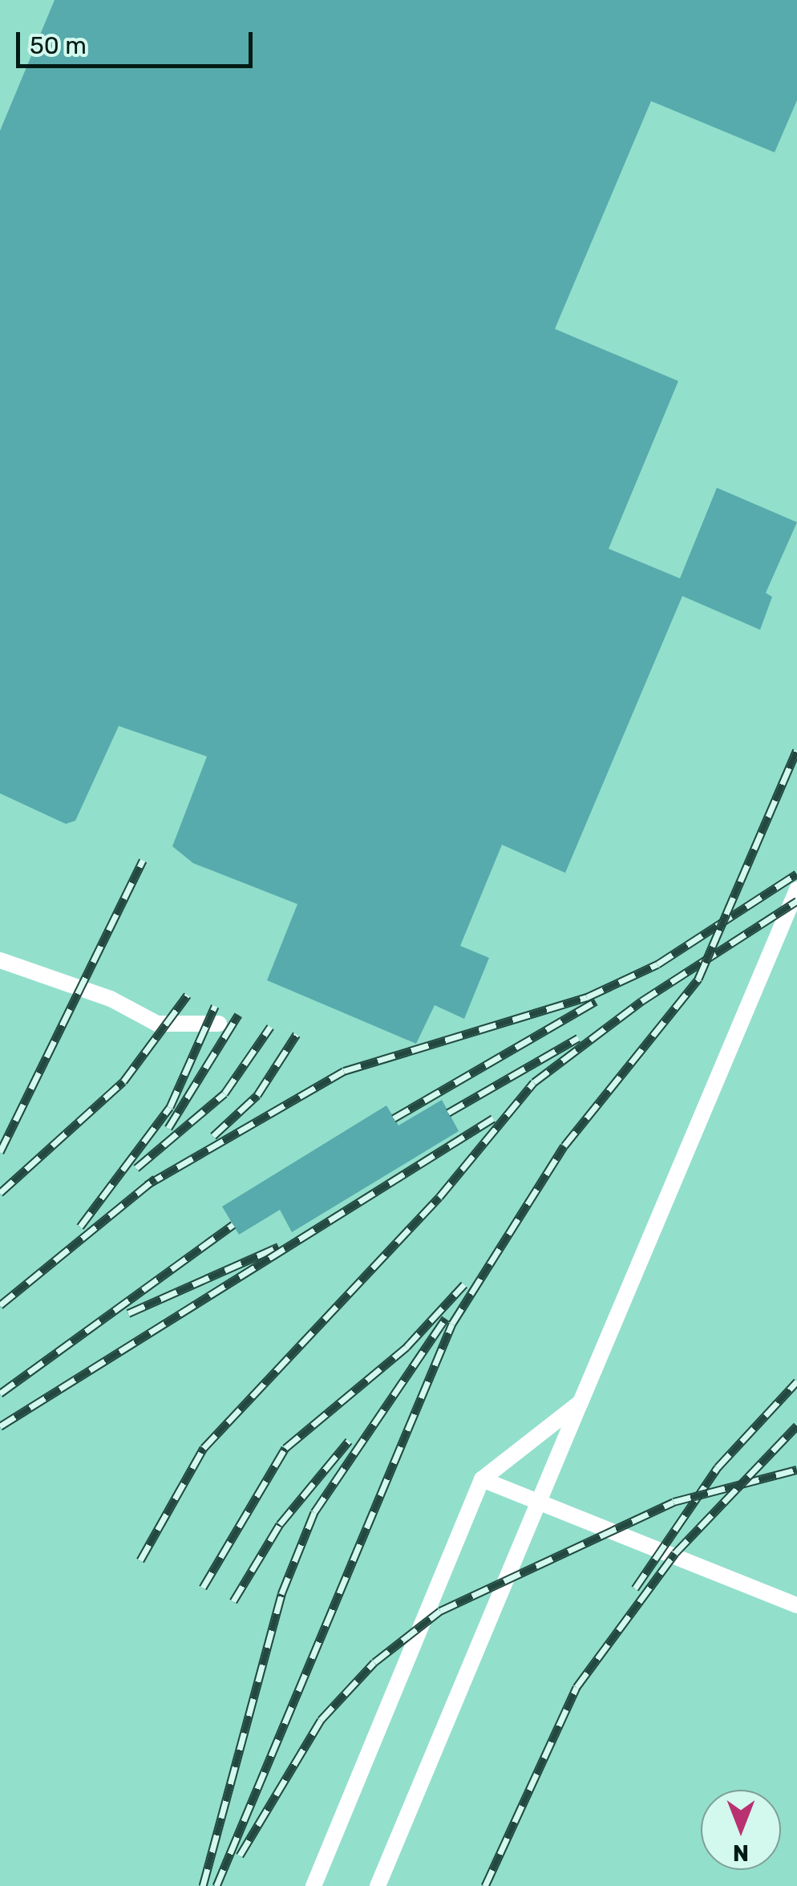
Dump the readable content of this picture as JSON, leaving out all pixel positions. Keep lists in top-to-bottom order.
{
  "scale_bar": "50 m",
  "north": "bottom"
}
